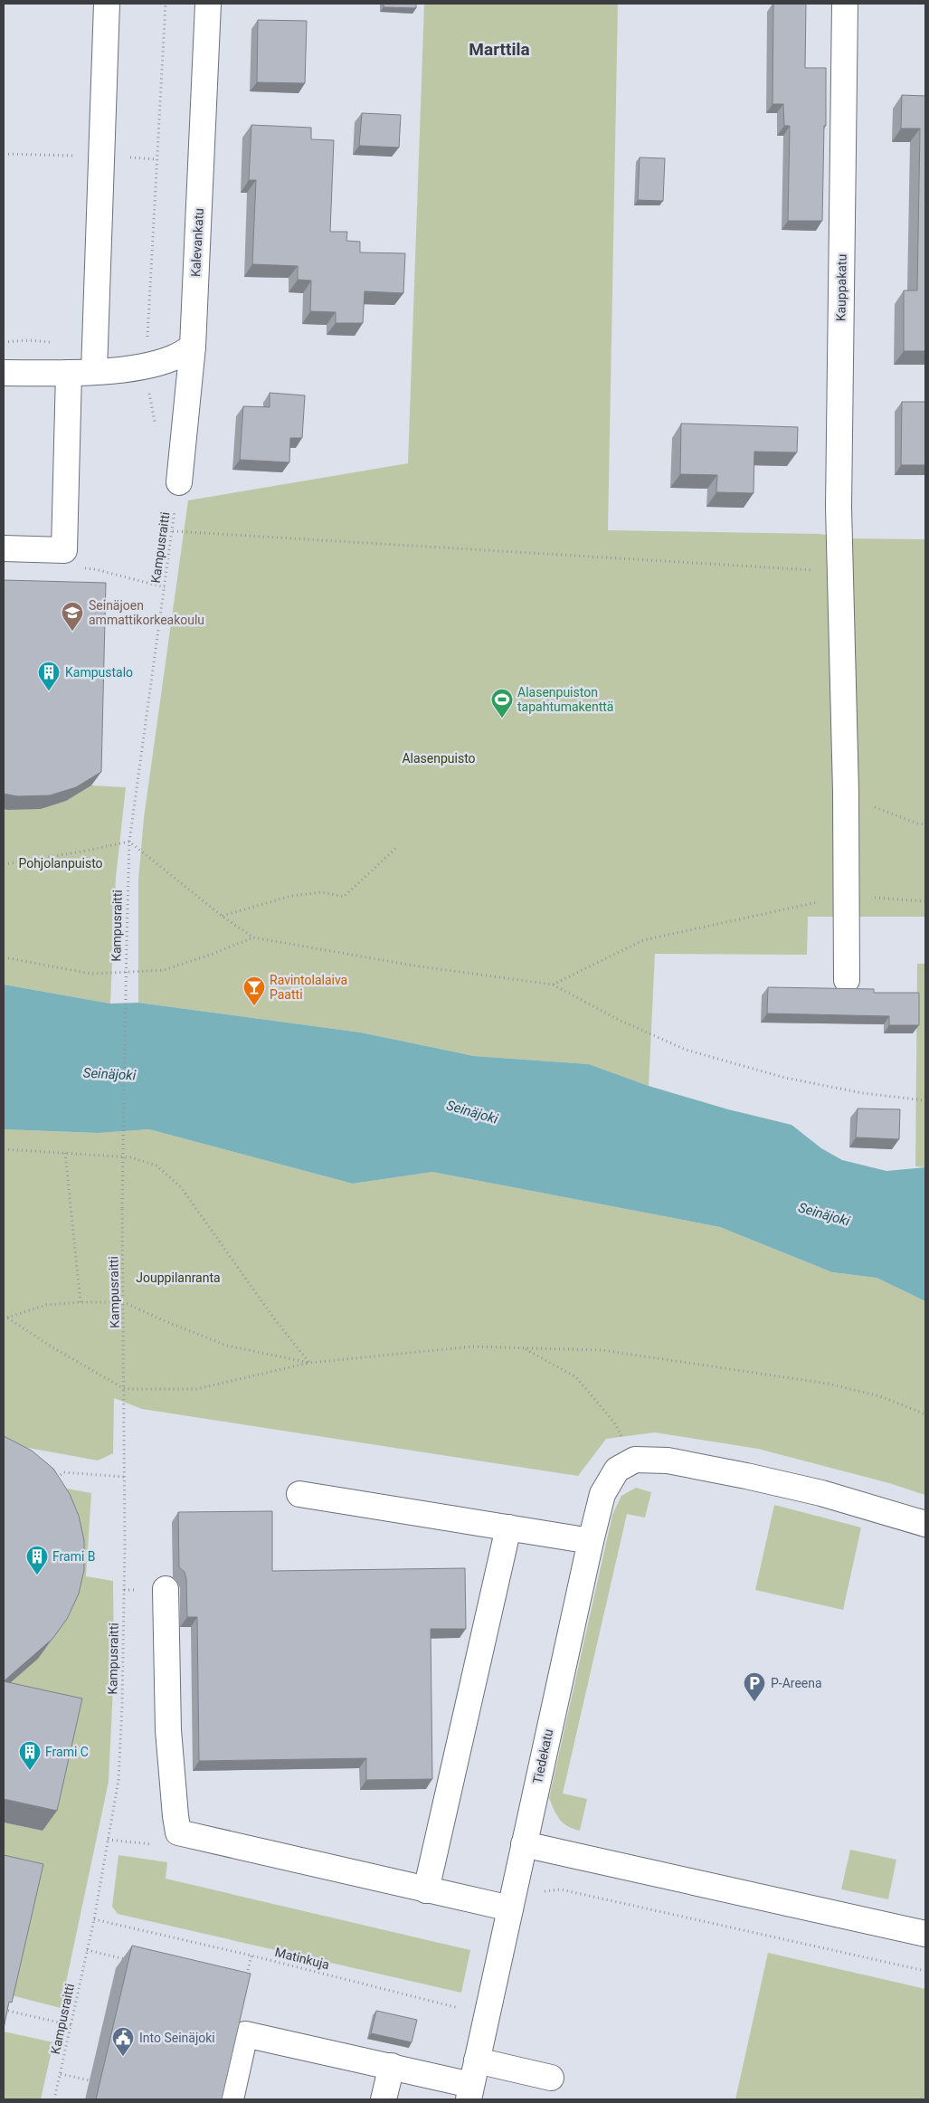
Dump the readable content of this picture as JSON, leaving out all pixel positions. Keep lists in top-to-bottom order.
{
  "streets": {
    "street": ["Kalevankatu", "Kauppakatu", "Tiedekatu"],
    "path": ["Kampusraitti", "Matinkuja"]
  },
  "crossings": [
    ["Kalevankatu", "Kampusraitti"],
    ["Kampusraitti", "Matinkuja"],
    ["Tiedekatu", "Matinkuja"]
  ],
  "districts": ["Marttila"],
  "water": ["Seinäjoki"],
  "parks": ["Alasenpuisto", "Pohjolanpuisto", "Jouppilanranta"],
  "places": {
    "school or university": ["Seinäjoen ammattikorkeakoulu"],
    "building": ["Kampustalo", "Frami B", "Frami C"],
    "sports": ["Alasenpuiston tapahtumakenttä"],
    "bar": ["Ravintolalaiva Paatti"],
    "parking": ["P-Areena"],
    "public building": ["Into Seinäjoki"]
  }
}
